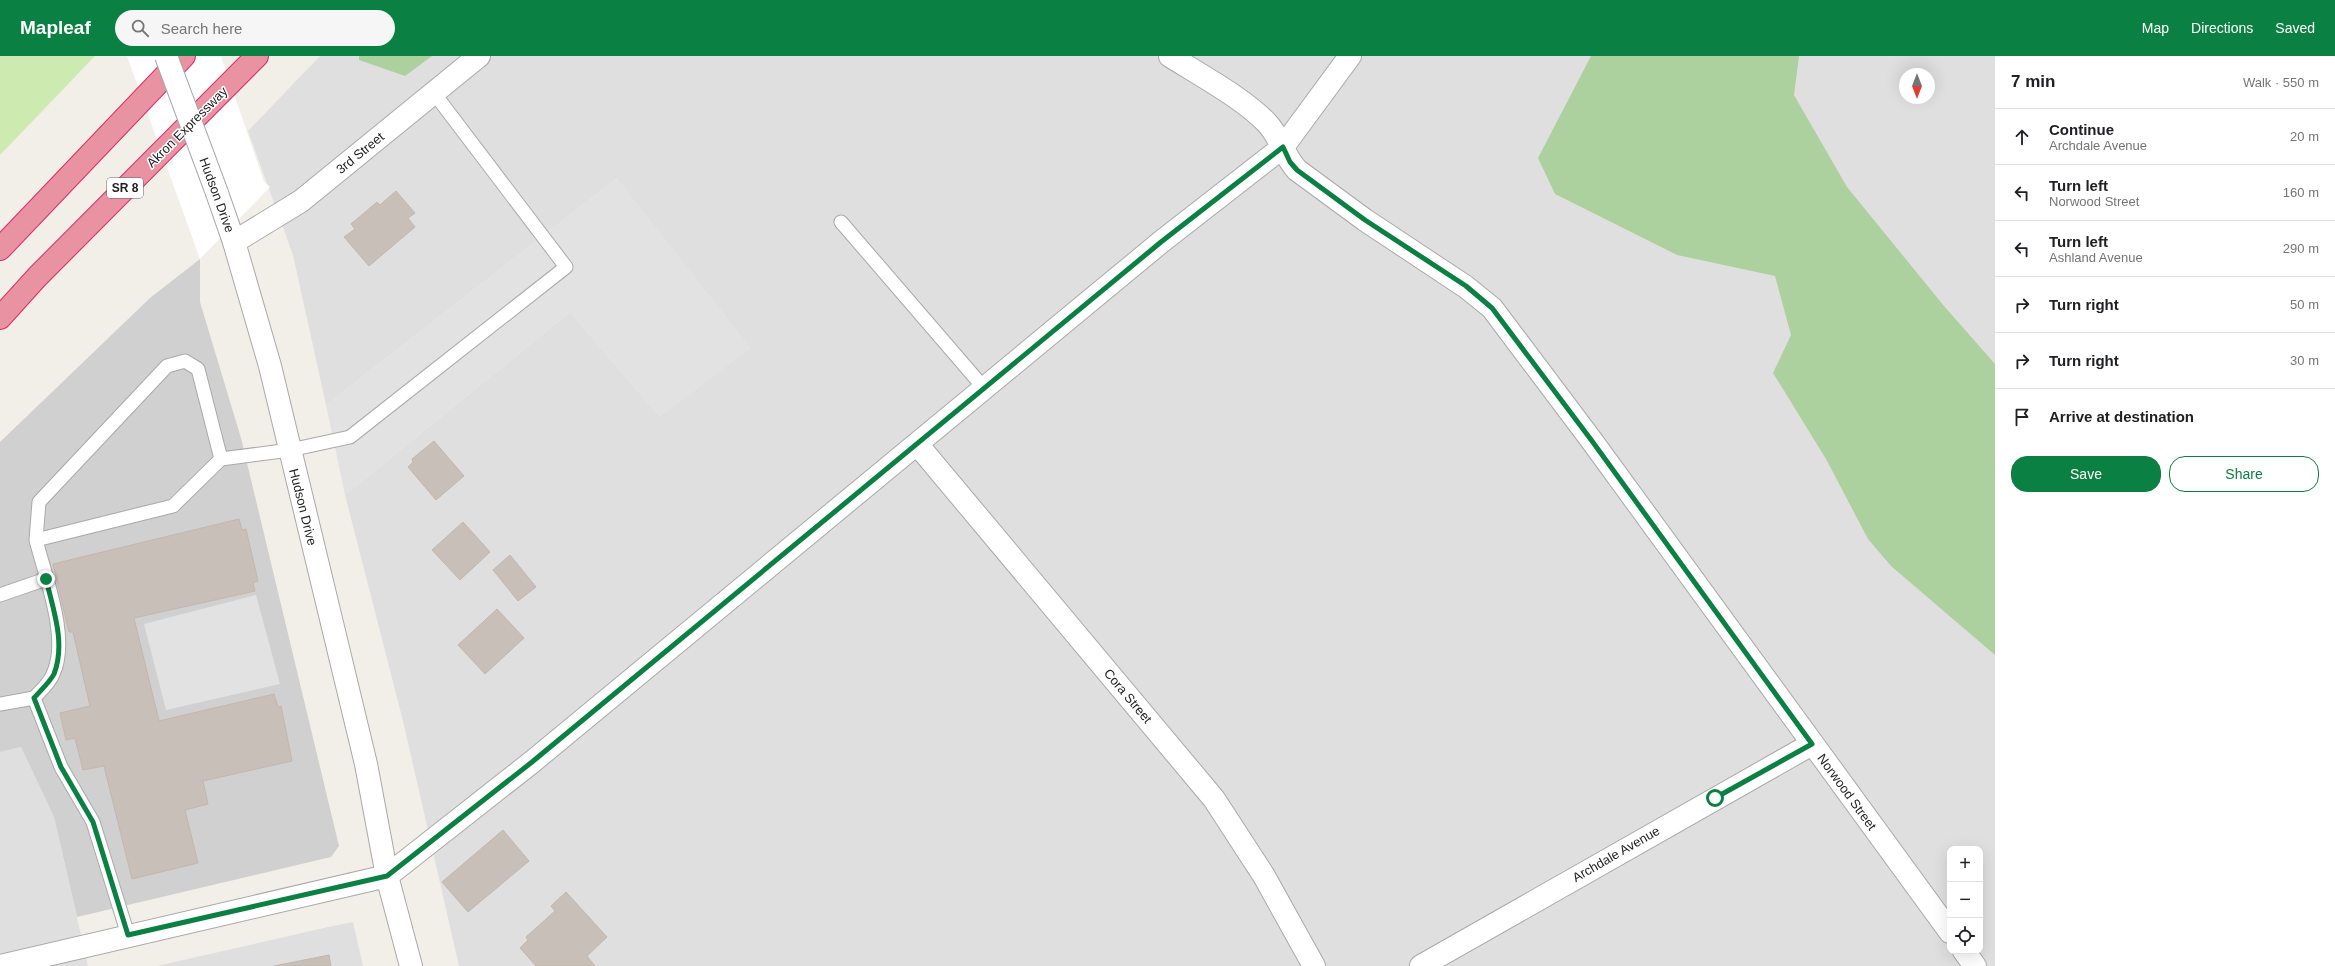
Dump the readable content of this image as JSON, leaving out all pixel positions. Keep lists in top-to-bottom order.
{
  "streets": {
    "highway": ["Akron Expressway", "SR 8"],
    "street": [
      "3rd Street",
      "Hudson Drive",
      "Cora Street",
      "Norwood Street",
      "Archdale Avenue"
    ]
  },
  "crossings": [
    ["3rd Street", "Hudson Drive"],
    ["Norwood Street", "Archdale Avenue"]
  ],
  "north": "bottom",
  "page": {
    "header": "Mapleaf",
    "search": "Search here",
    "nav": ["Map", "Directions", "Saved"],
    "heading": ["7 min", "Walk · 550 m"],
    "list": [
      ["Continue", "Archdale Avenue", "20 m"],
      ["Turn left", "Norwood Street", "160 m"],
      ["Turn left", "Ashland Avenue", "290 m"],
      ["Turn right", "50 m"],
      ["Turn right", "30 m"],
      "Arrive at destination"
    ],
    "buttons": ["Save", "Share"],
    "map_buttons": ["+", "−"]
  }
}
